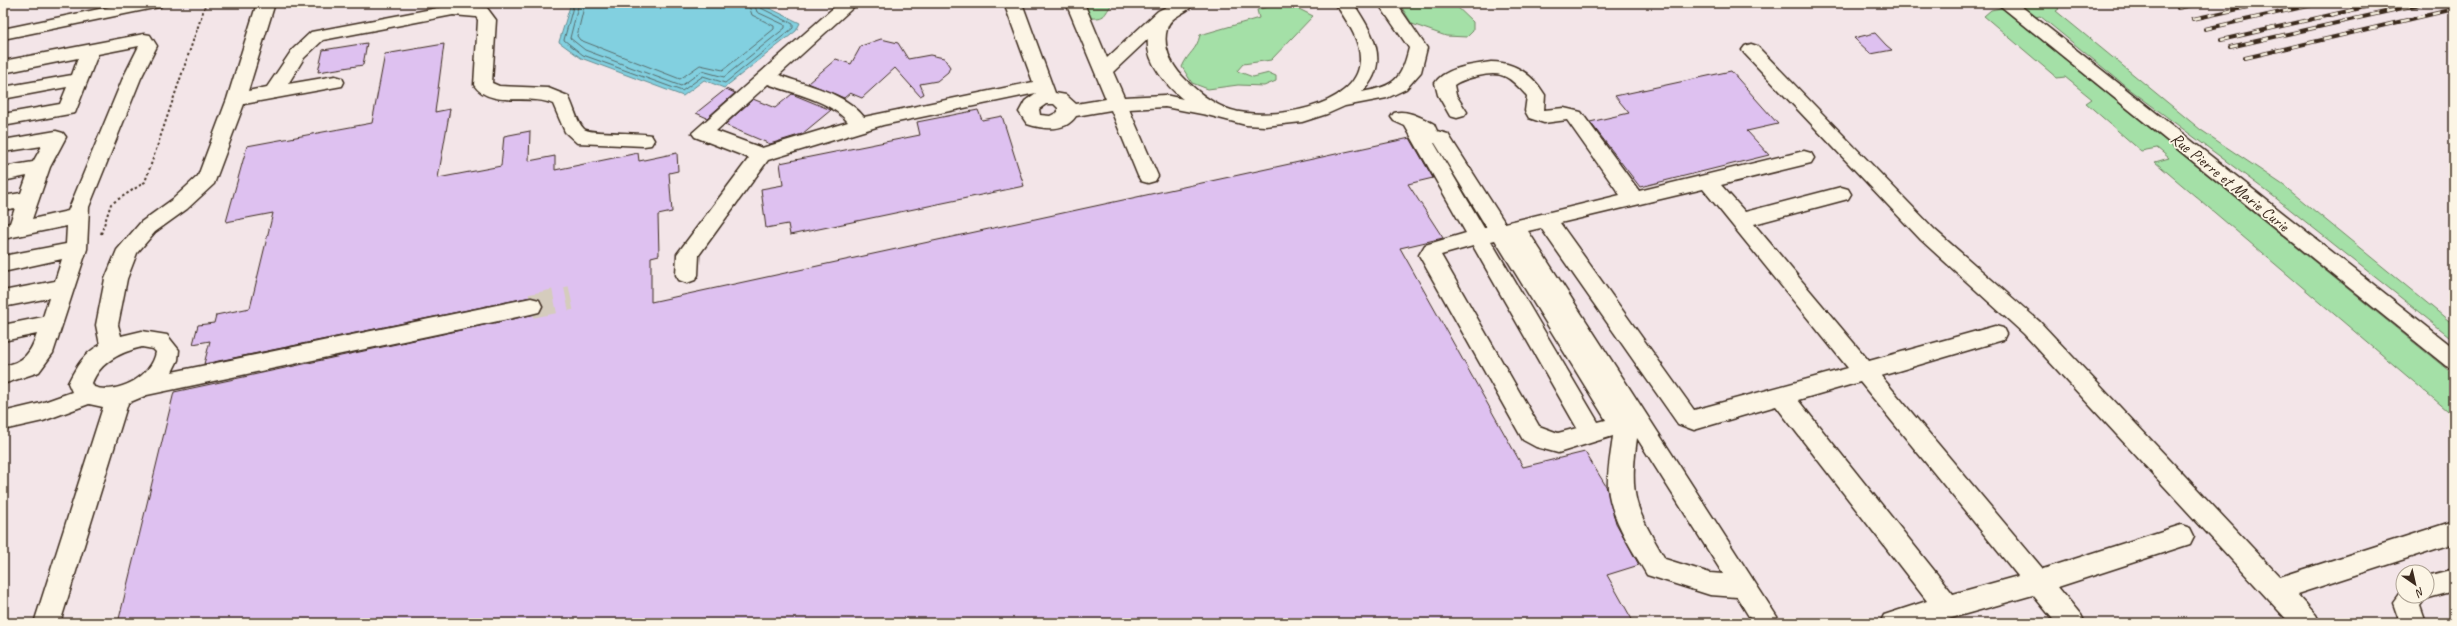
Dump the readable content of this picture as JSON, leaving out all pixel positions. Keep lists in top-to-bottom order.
{
  "streets": {
    "street": ["Rue Pierre et Marie Curie"]
  },
  "north": "bottom right"
}
